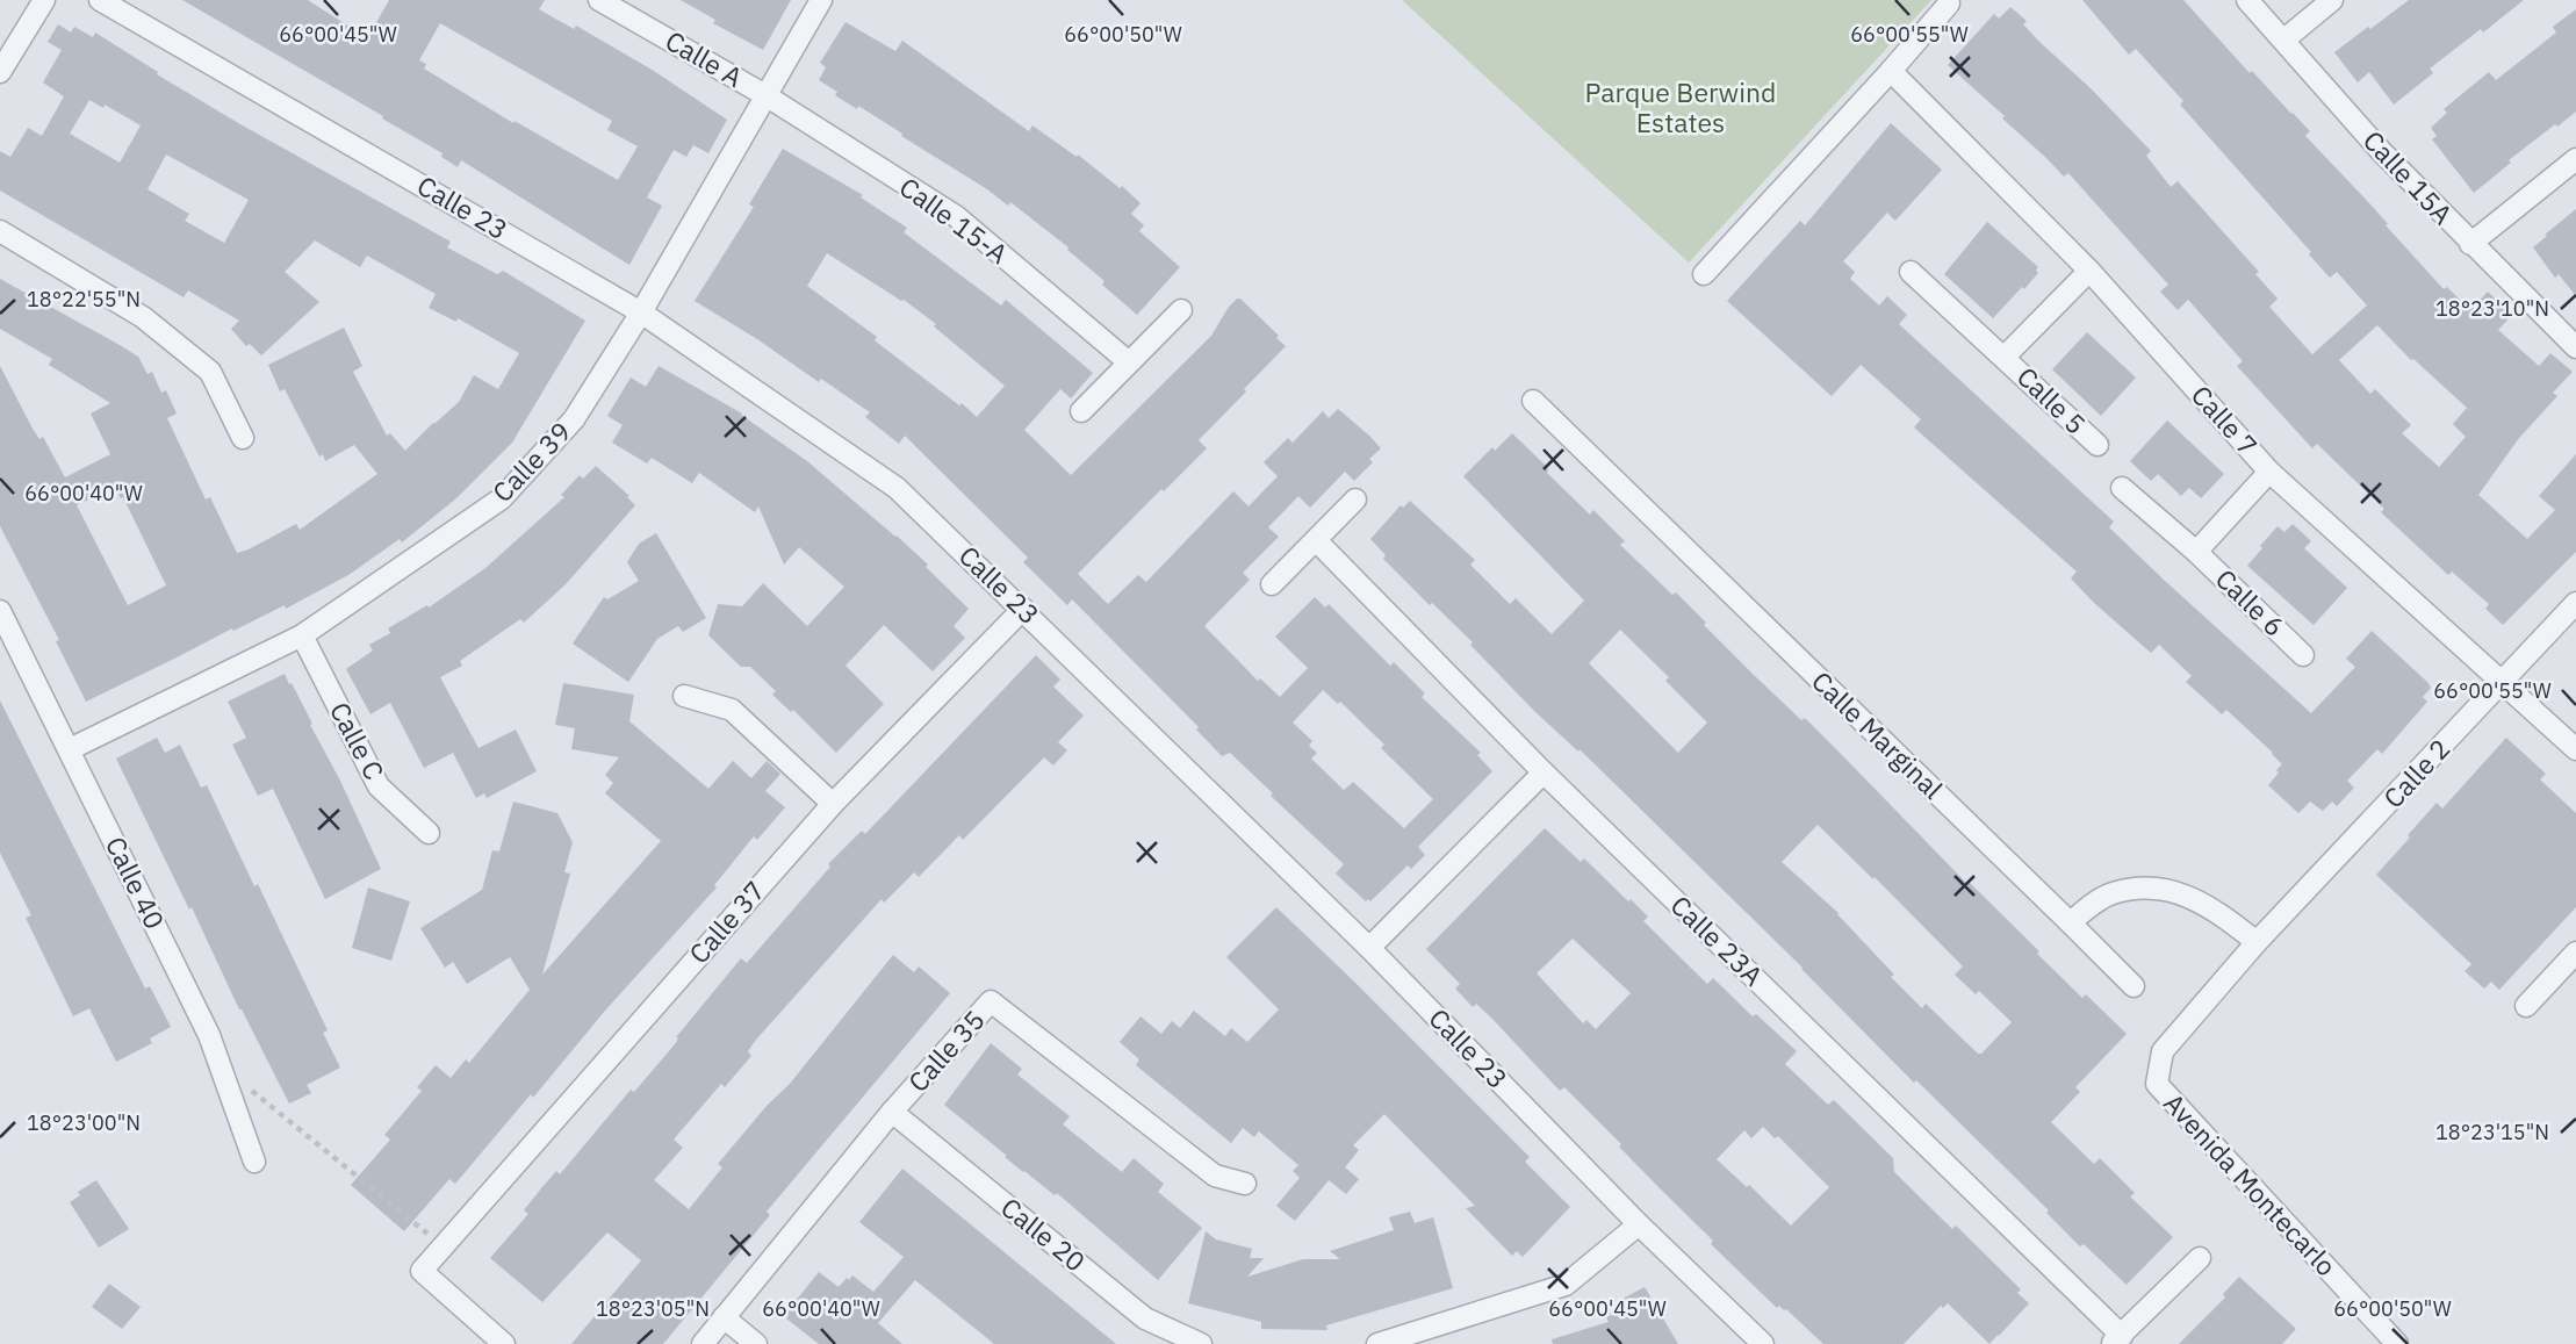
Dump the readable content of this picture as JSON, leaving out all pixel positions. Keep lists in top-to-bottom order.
{
  "streets": {
    "street": [
      "Calle A",
      "Calle 15A",
      "Calle 23",
      "Calle 15-A",
      "Calle 5",
      "Calle 7",
      "Calle 39",
      "Calle 6",
      "Calle Marginal",
      "Calle C",
      "Calle 2",
      "Calle 40",
      "Calle 37",
      "Calle 23A",
      "Calle 35",
      "Avenida Montecarlo",
      "Calle 20"
    ]
  },
  "crossings": [
    ["Calle A", "Calle 15-A"],
    ["Calle A", "Calle 39"],
    ["Calle 23", "Calle 39"],
    ["Calle 23", "Calle 37"],
    ["Calle 15-A", "Calle 39"],
    ["Calle 5", "Calle 7"],
    ["Calle 7", "Calle 6"],
    ["Calle 7", "Calle 2"],
    ["Calle 39", "Calle C"],
    ["Calle 39", "Calle 40"],
    ["Calle 2", "Avenida Montecarlo"],
    ["Calle 35", "Calle 20"]
  ],
  "parks": ["Parque Berwind Estates"],
  "coordinates": [
    "66°00'45\"W",
    "66°00'50\"W",
    "66°00'55\"W",
    "18°22'55\"N",
    "18°23'10\"N",
    "66°00'40\"W",
    "18°23'00\"N",
    "18°23'15\"N",
    "18°23'05\"N"
  ]
}
